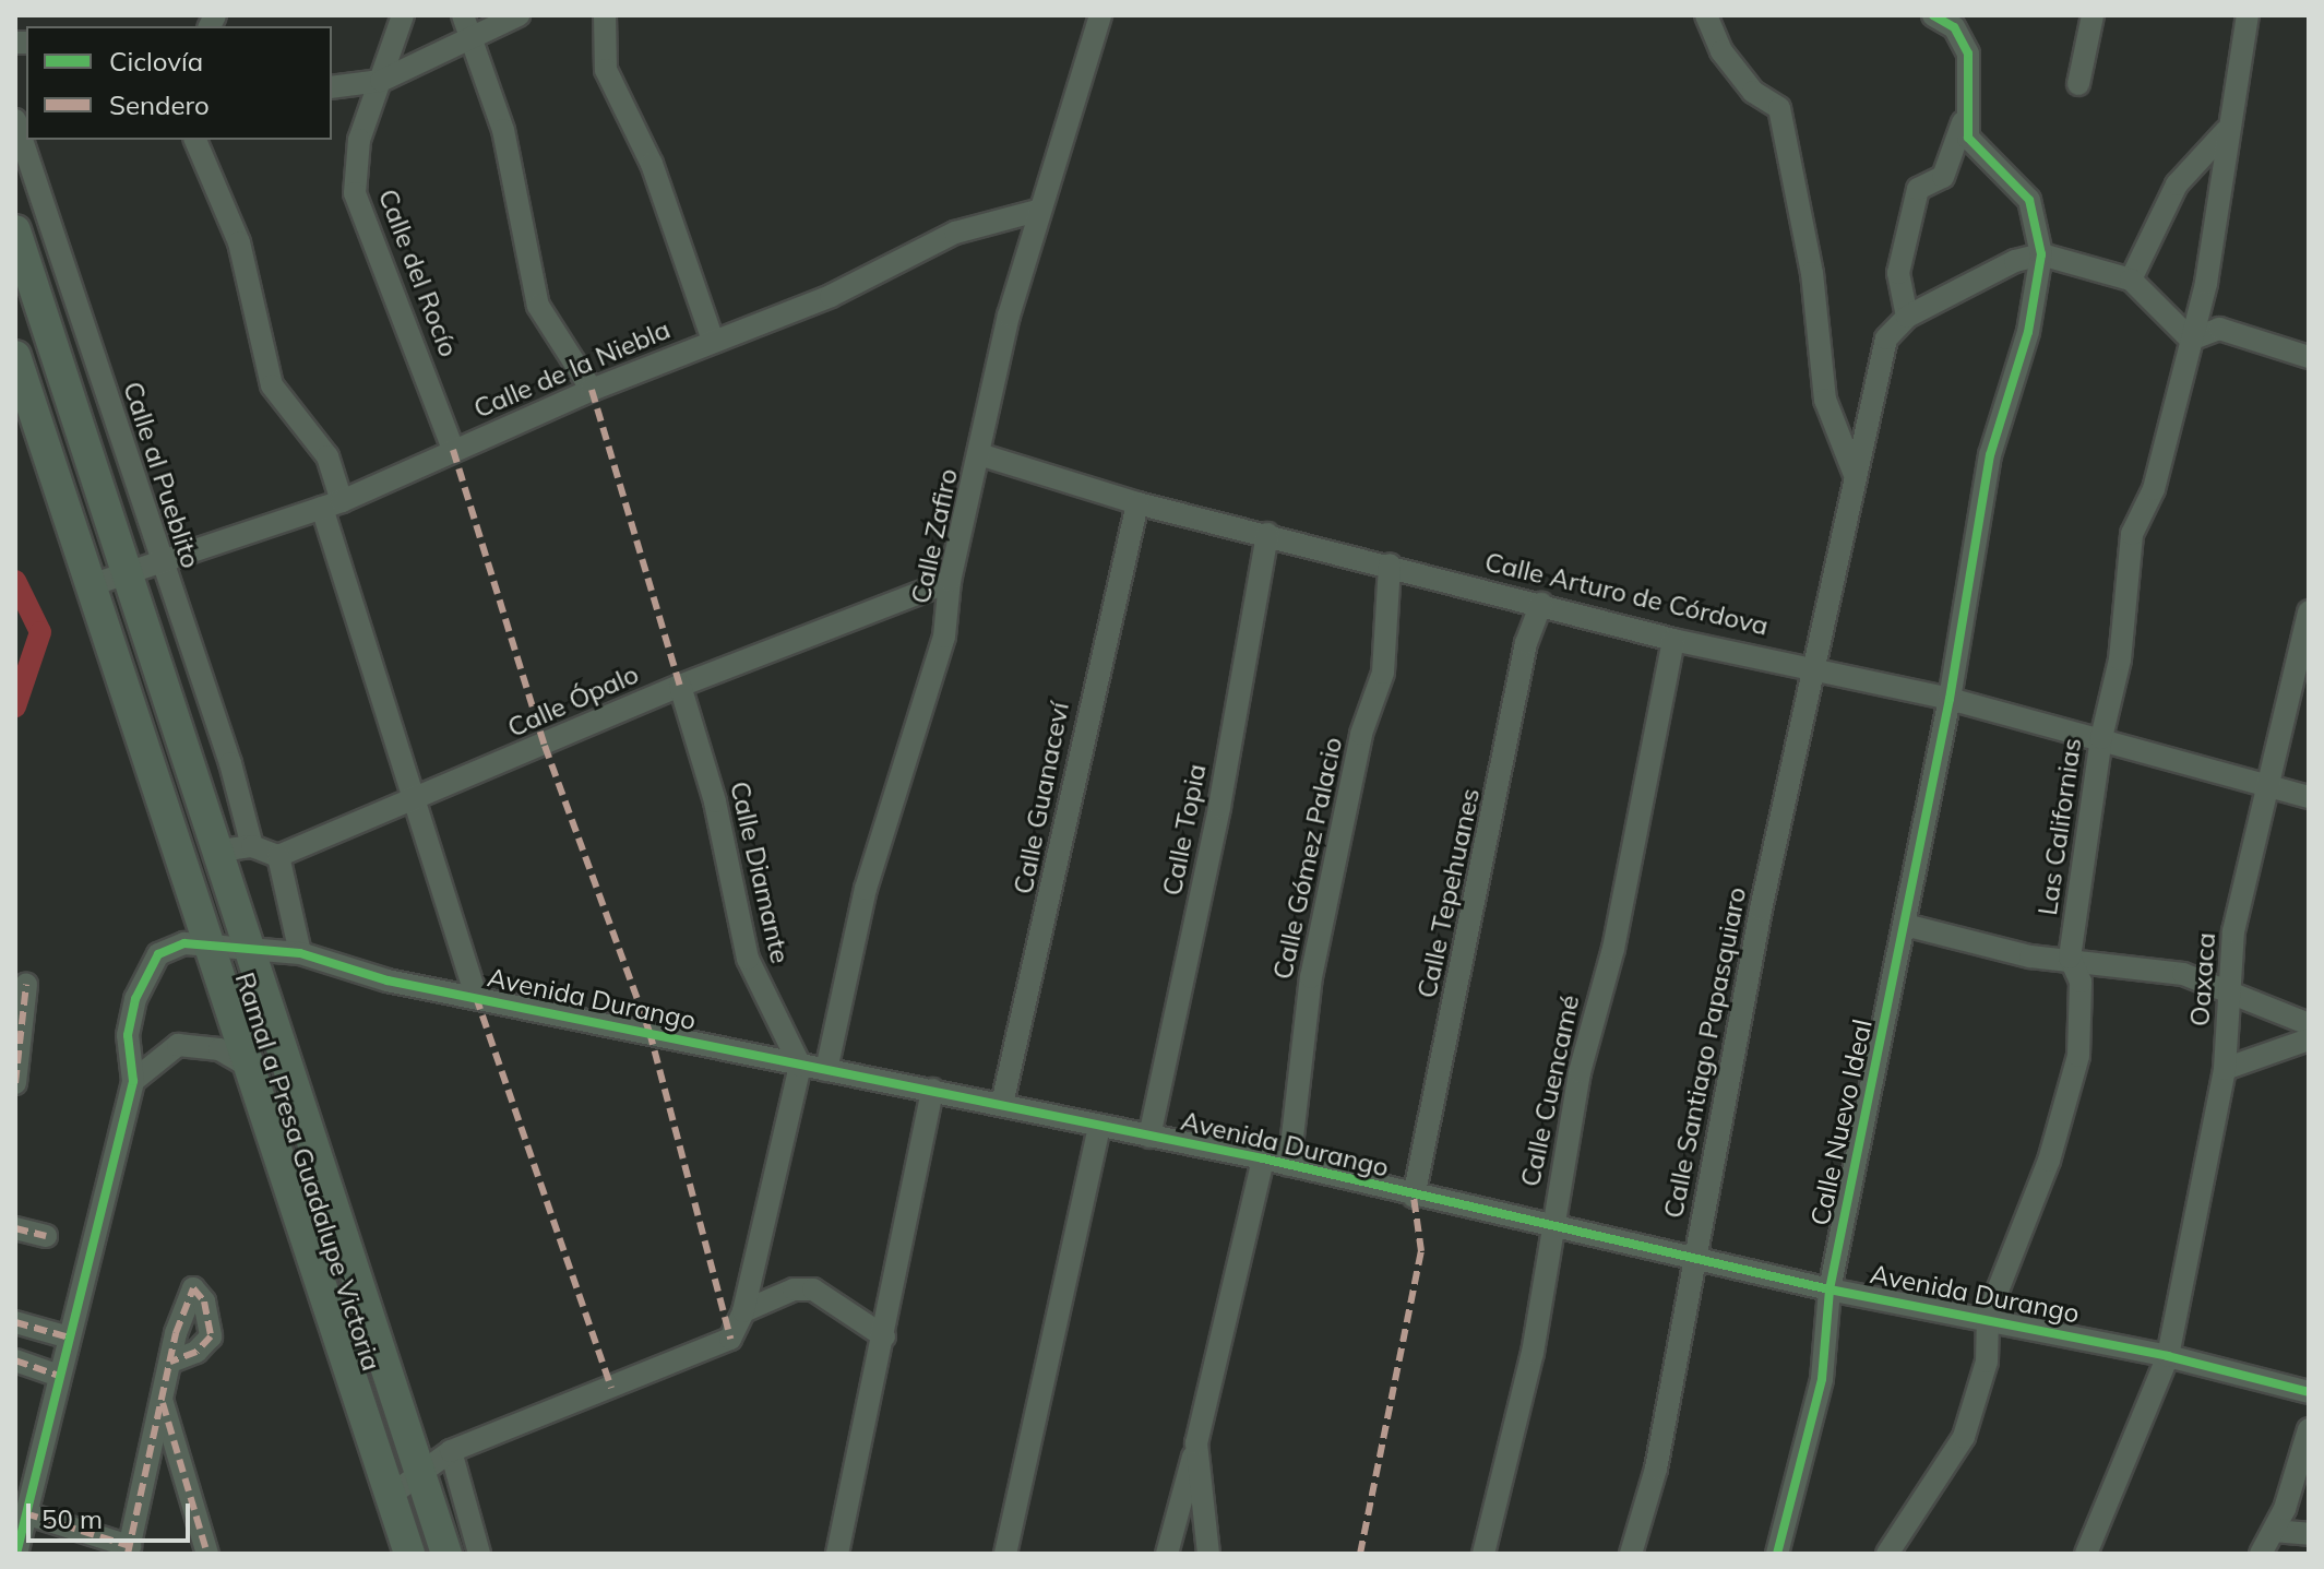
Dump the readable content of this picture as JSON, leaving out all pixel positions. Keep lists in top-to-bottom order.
{
  "streets": {
    "main road": ["Ramal a Presa Guadalupe Victoria"],
    "street": [
      "Calle del Rocío",
      "Calle de la Niebla",
      "Calle al Pueblito",
      "Calle Zafiro",
      "Calle Arturo de Córdova",
      "Calle Ópalo",
      "Calle Guanaceví",
      "Las Californias",
      "Calle Topia",
      "Calle Gómez Palacio",
      "Calle Diamante",
      "Calle Tepehuanes",
      "Oaxaca",
      "Avenida Durango",
      "Calle Santiago Papasquiaro",
      "Calle Cuencamé",
      "Calle Nuevo Ideal"
    ]
  },
  "crossings": [
    ["Calle del Rocío", "Calle de la Niebla"],
    ["Calle de la Niebla", "Calle al Pueblito"],
    ["Calle de la Niebla", "Calle Zafiro"],
    ["Calle de la Niebla", "Ramal a Presa Guadalupe Victoria"],
    ["Calle Zafiro", "Calle Arturo de Córdova"],
    ["Calle Zafiro", "Calle Ópalo"],
    ["Calle Zafiro", "Avenida Durango"],
    ["Calle Arturo de Córdova", "Calle Guanaceví"],
    ["Calle Arturo de Córdova", "Las Californias"],
    ["Calle Arturo de Córdova", "Calle Topia"],
    ["Calle Arturo de Córdova", "Calle Gómez Palacio"],
    ["Calle Arturo de Córdova", "Calle Tepehuanes"],
    ["Calle Arturo de Córdova", "Oaxaca"],
    ["Calle Arturo de Córdova", "Calle Santiago Papasquiaro"],
    ["Calle Arturo de Córdova", "Calle Cuencamé"],
    ["Calle Arturo de Córdova", "Calle Nuevo Ideal"],
    ["Calle Ópalo", "Calle Diamante"],
    ["Calle Guanaceví", "Avenida Durango"],
    ["Las Californias", "Avenida Durango"],
    ["Calle Topia", "Avenida Durango"],
    ["Calle Gómez Palacio", "Avenida Durango"],
    ["Calle Diamante", "Avenida Durango"],
    ["Calle Tepehuanes", "Avenida Durango"],
    ["Oaxaca", "Avenida Durango"],
    ["Avenida Durango", "Calle Santiago Papasquiaro"],
    ["Avenida Durango", "Calle Cuencamé"],
    ["Avenida Durango", "Calle Nuevo Ideal"],
    ["Avenida Durango", "Ramal a Presa Guadalupe Victoria"]
  ],
  "legend": ["Ciclovía", "Sendero"],
  "scale_bar": "50 m"
}
